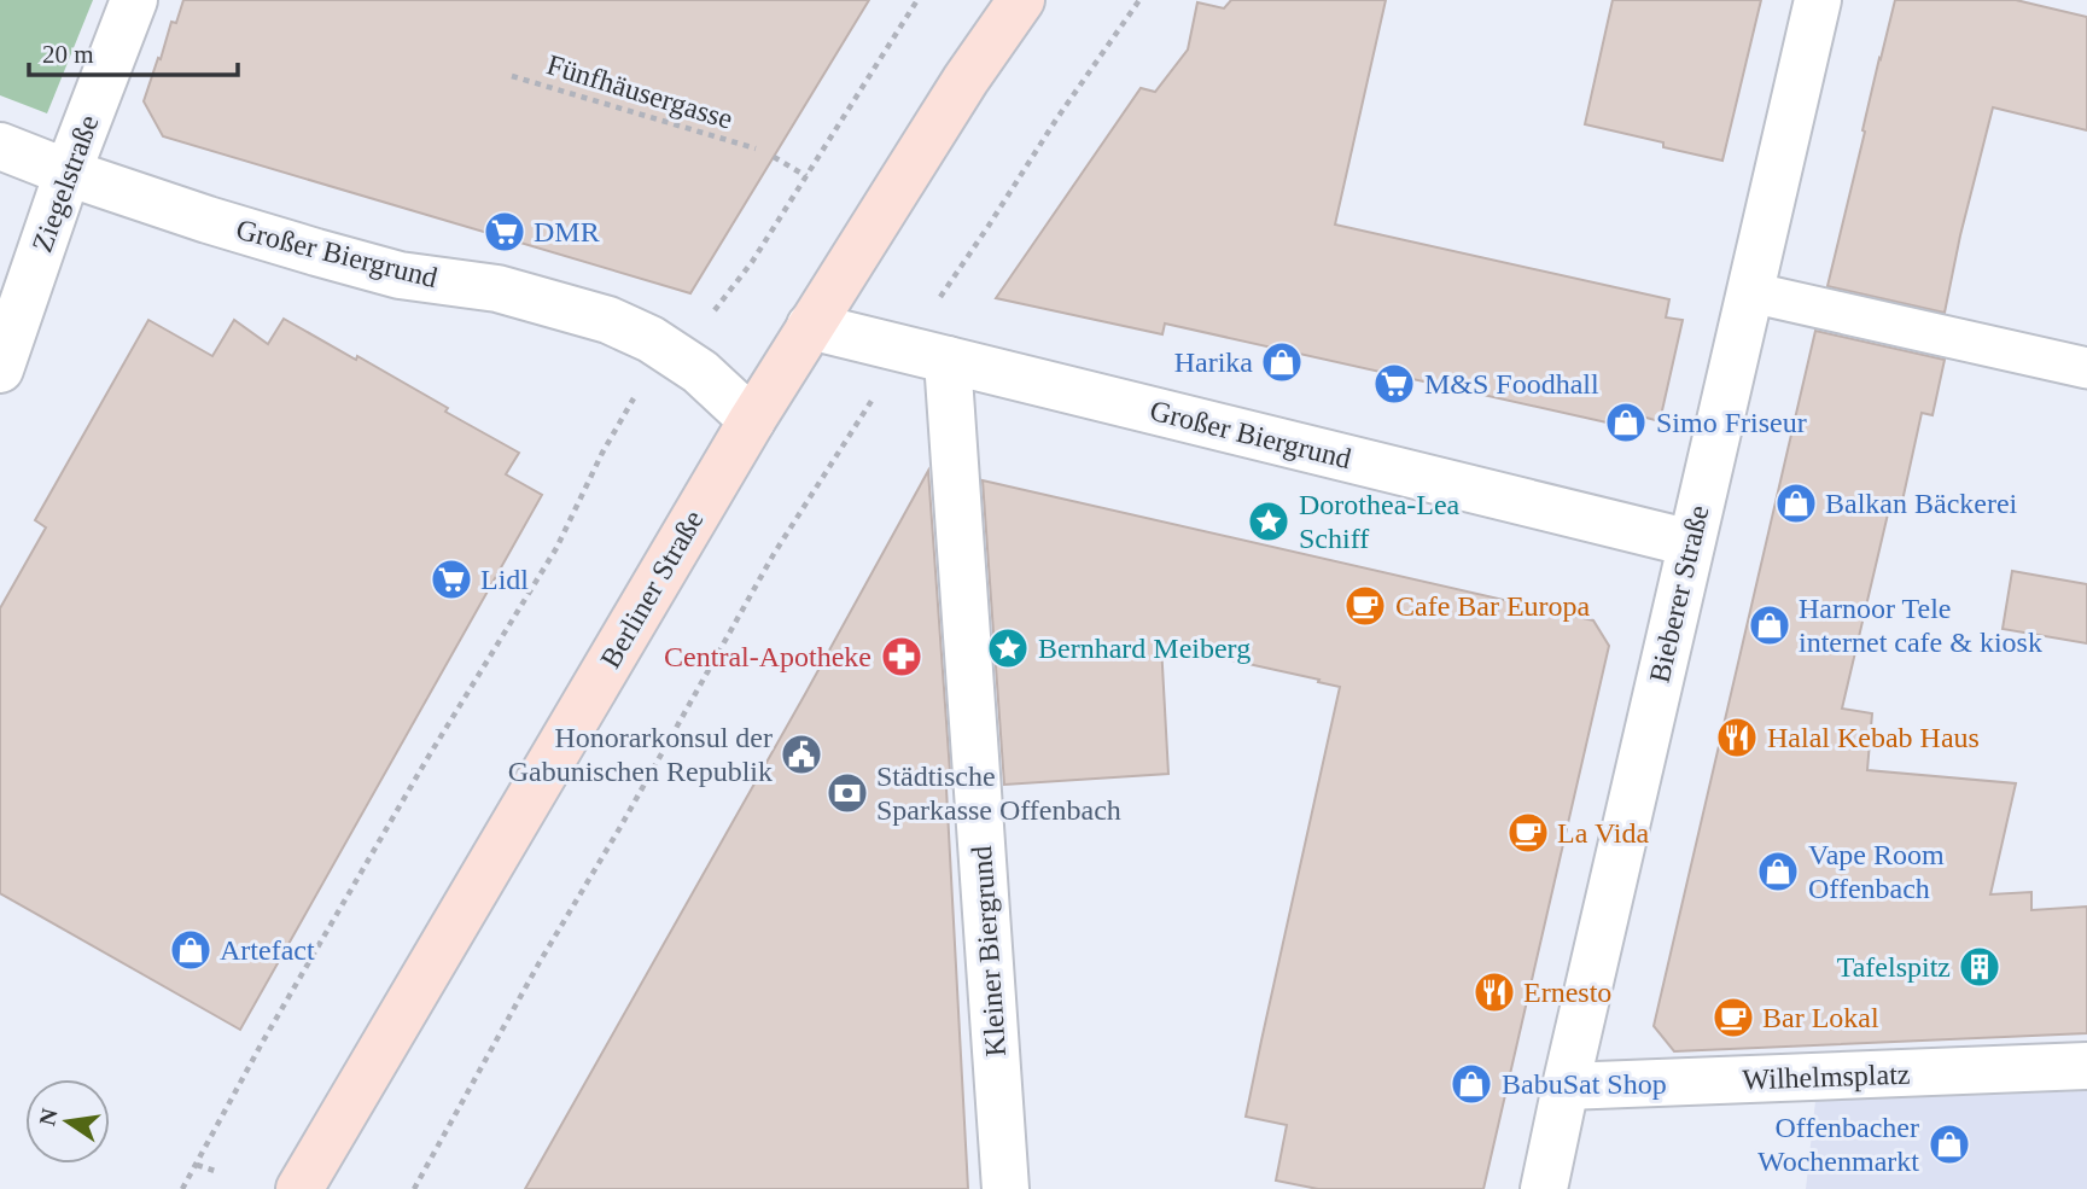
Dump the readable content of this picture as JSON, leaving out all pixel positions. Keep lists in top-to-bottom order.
{
  "streets": {
    "main road": ["Berliner Straße"],
    "street": [
      "Ziegelstraße",
      "Großer Biergrund",
      "Bieberer Straße",
      "Kleiner Biergrund",
      "Wilhelmsplatz"
    ],
    "path": ["Fünfhäusergasse"]
  },
  "crossings": [
    ["Ziegelstraße", "Großer Biergrund"],
    ["Großer Biergrund", "Berliner Straße"],
    ["Großer Biergrund", "Bieberer Straße"],
    ["Großer Biergrund", "Kleiner Biergrund"],
    ["Bieberer Straße", "Wilhelmsplatz"]
  ],
  "places": {
    "supermarket": ["DMR", "M&S Foodhall", "Lidl"],
    "shop": [
      "Harika",
      "Simo Friseur",
      "Balkan Bäckerei",
      "Harnoor Tele internet cafe & kiosk",
      "Vape Room Offenbach",
      "Artefact",
      "BabuSat Shop",
      "Offenbacher Wochenmarkt"
    ],
    "place": ["Dorothea-Lea Schiff", "Bernhard Meiberg"],
    "cafe": ["Cafe Bar Europa", "La Vida", "Bar Lokal"],
    "pharmacy": ["Central-Apotheke"],
    "restaurant": ["Halal Kebab Haus", "Ernesto"],
    "public building": ["Honorarkonsul der Gabunischen Republik"],
    "bank": ["Städtische Sparkasse Offenbach"],
    "building": ["Tafelspitz"]
  },
  "scale_bar": "20 m",
  "north": "left"
}
